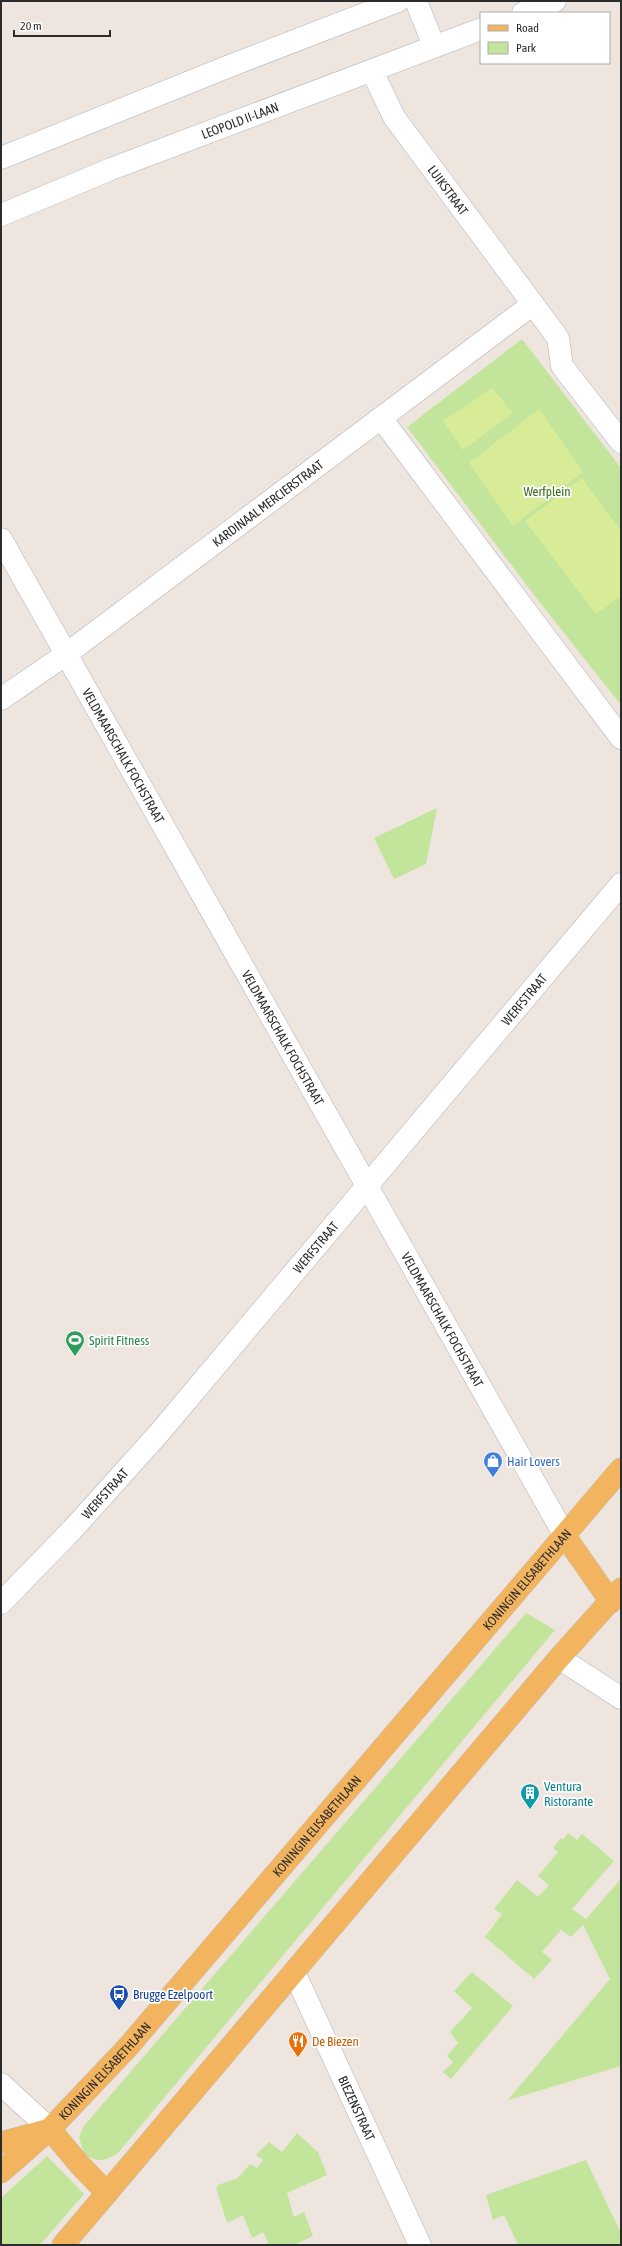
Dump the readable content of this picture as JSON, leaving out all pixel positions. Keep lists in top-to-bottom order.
{
  "streets": {
    "main road": ["KONINGIN ELISABETHLAAN"],
    "street": [
      "LEOPOLD II-LAAN",
      "LUIKSTRAAT",
      "KARDINAAL MERCIERSTRAAT",
      "VELDMAARSCHALK FOCHSTRAAT",
      "WERFSTRAAT",
      "BIEZENSTRAAT"
    ]
  },
  "crossings": [
    ["LEOPOLD II-LAAN", "LUIKSTRAAT"],
    ["LUIKSTRAAT", "KARDINAAL MERCIERSTRAAT"],
    ["KARDINAAL MERCIERSTRAAT", "VELDMAARSCHALK FOCHSTRAAT"],
    ["VELDMAARSCHALK FOCHSTRAAT", "WERFSTRAAT"],
    ["VELDMAARSCHALK FOCHSTRAAT", "KONINGIN ELISABETHLAAN"]
  ],
  "parks": ["Werfplein"],
  "places": {
    "sports": ["Spirit Fitness"],
    "shop": ["Hair Lovers"],
    "building": ["Ventura Ristorante"],
    "bus stop": ["Brugge Ezelpoort"],
    "restaurant": ["De Biezen"]
  },
  "legend": ["Road", "Park"],
  "scale_bar": "20 m"
}
